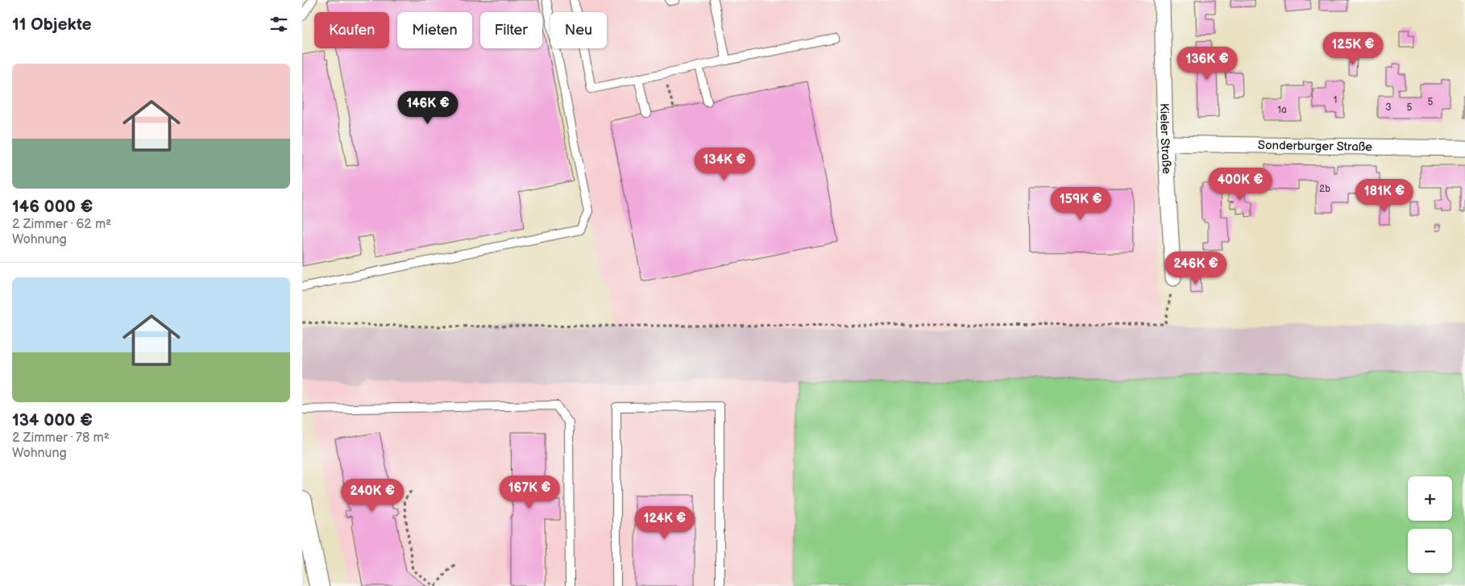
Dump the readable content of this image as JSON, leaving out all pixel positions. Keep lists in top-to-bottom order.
{
  "streets": {
    "street": ["Kieler Straße", "Sonderburger Straße"]
  },
  "crossings": [
    ["Kieler Straße", "Sonderburger Straße"]
  ],
  "house_numbers": [
    "1",
    "5",
    "3",
    "5",
    "1a",
    "2b"
  ],
  "page": {
    "heading": "11 Objekte",
    "chip": [
      "Kaufen",
      "Mieten",
      "Filter",
      "Neu"
    ],
    "price": [
      "125K €",
      "136K €",
      "146K €",
      "134K €",
      "400K €",
      "181K €",
      "159K €",
      "246K €",
      "167K €",
      "240K €",
      "124K €"
    ],
    "list": [
      {
        "name": "146 000 €",
        "note": "2 Zimmer · 62 m² · Wohnung"
      },
      {
        "name": "134 000 €",
        "note": "2 Zimmer · 78 m² · Wohnung"
      }
    ],
    "map_buttons": ["+", "−"]
  }
}
